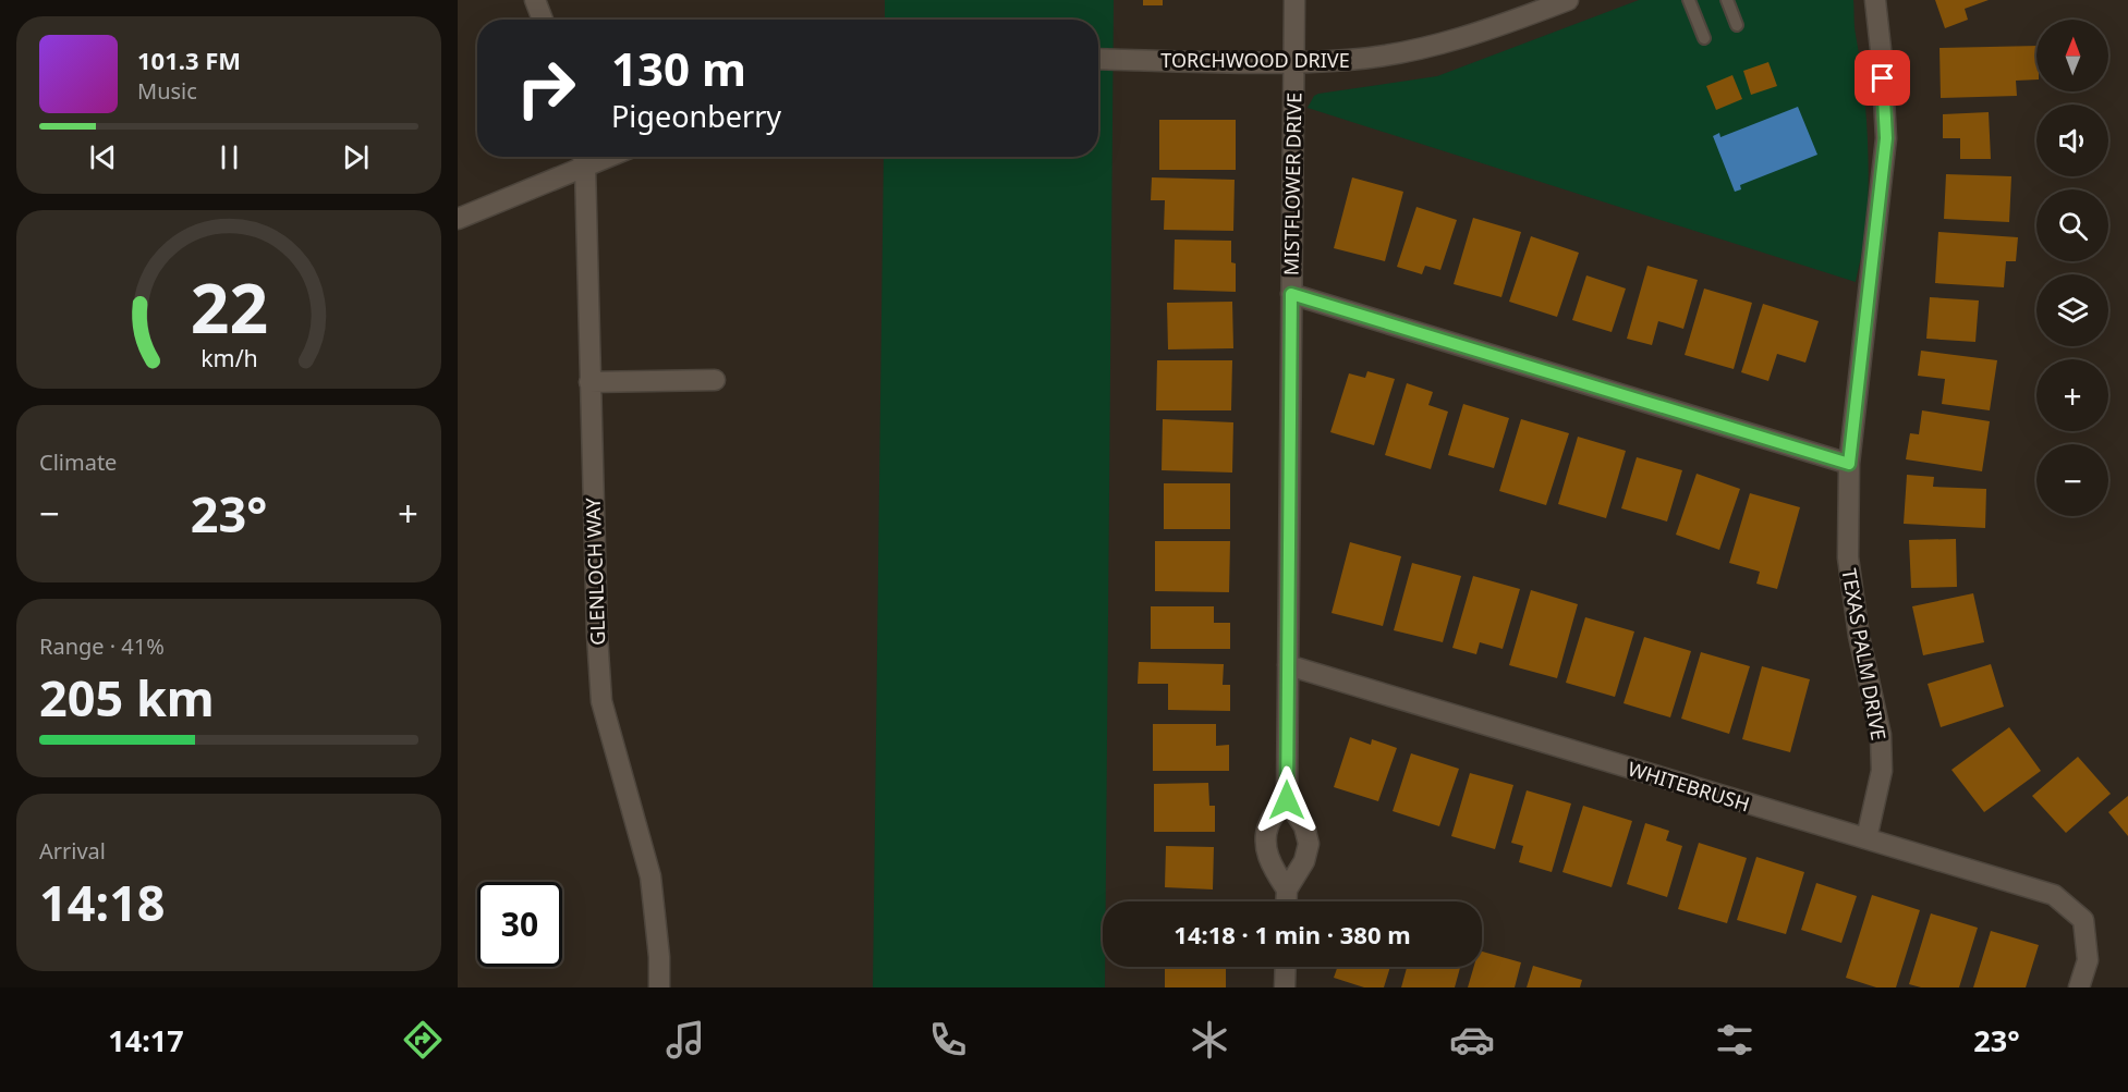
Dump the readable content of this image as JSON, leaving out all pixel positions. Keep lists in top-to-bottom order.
{
  "streets": {
    "street": [
      "TORCHWOOD DRIVE",
      "MISTFLOWER DRIVE",
      "GLENLOCH WAY",
      "TEXAS PALM DRIVE",
      "WHITEBRUSH"
    ]
  },
  "crossings": [
    ["TORCHWOOD DRIVE", "MISTFLOWER DRIVE"],
    ["MISTFLOWER DRIVE", "WHITEBRUSH"],
    ["TEXAS PALM DRIVE", "WHITEBRUSH"]
  ],
  "north": "top",
  "page": {
    "map_buttons": ["+", "−"],
    "turn": ["130 m", "Pigeonberry"],
    "song": ["101.3 FM", "Music"],
    "tile": [
      "Climate",
      ["Range · 41%", "205 km"],
      ["Arrival", "14:18"]
    ],
    "heat": ["−", "23°", "+"],
    "limit": "30",
    "trip": "14:18 · 1 min · 380 m",
    "tabs": ["14:17", "23°"],
    "gauge": ["22", "km/h"]
  }
}
